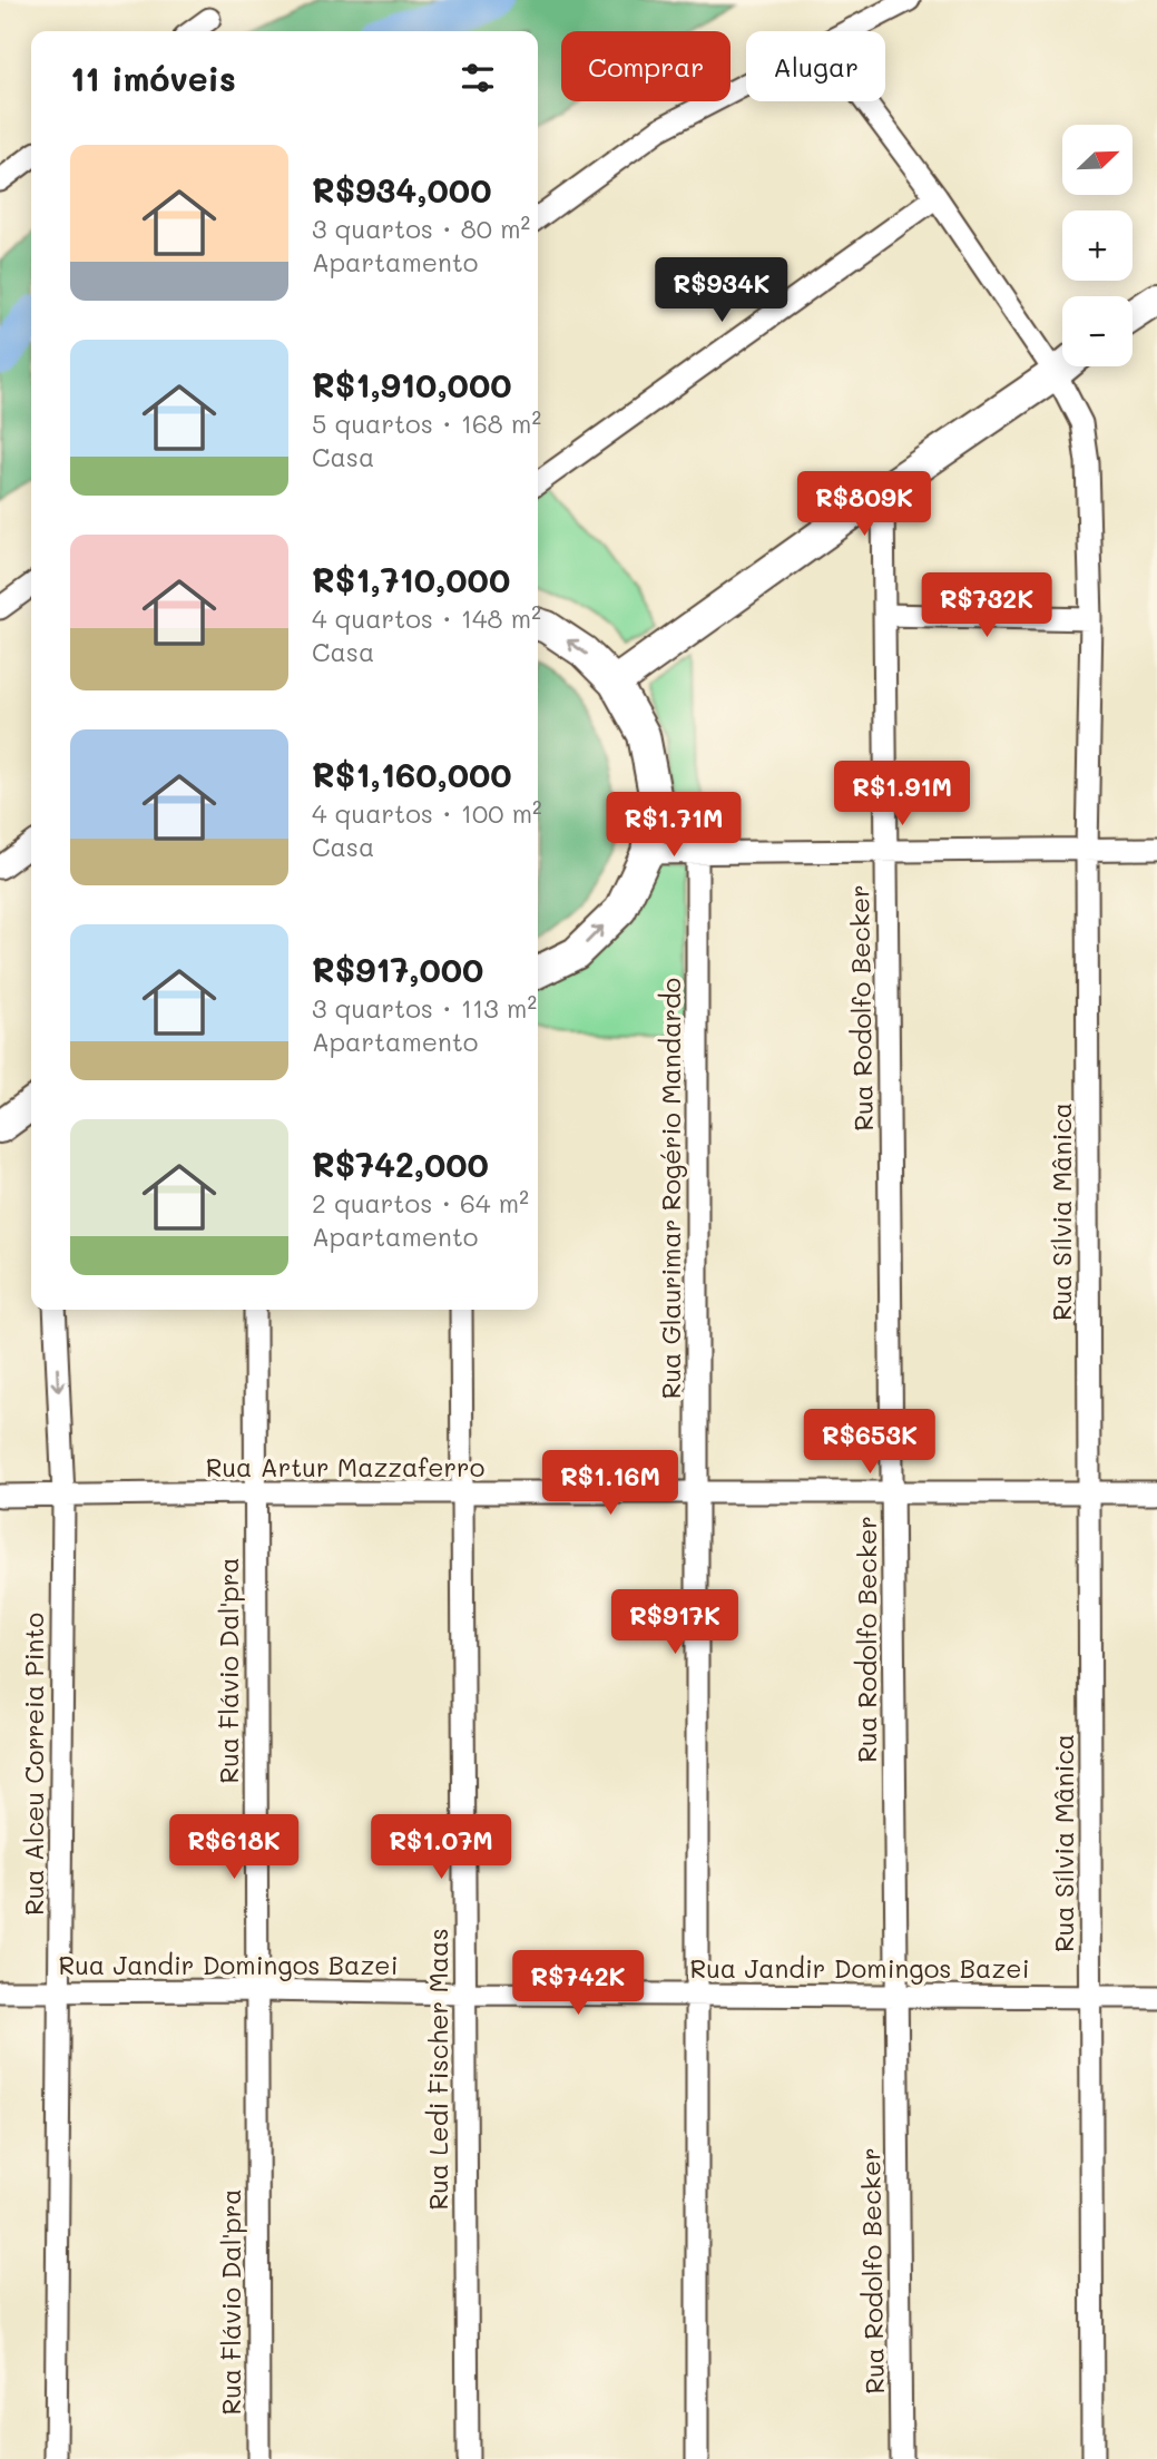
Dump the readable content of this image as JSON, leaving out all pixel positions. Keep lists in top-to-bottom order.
{
  "streets": {
    "street": [
      "Rua Rodolfo Becker",
      "Rua Glaurimar Rogério Mandardo",
      "Rua Sílvia Mânica",
      "Rua Artur Mazzaferro",
      "Rua Flávio Dal'pra",
      "Rua Alceu Correia Pinto",
      "Rua Jandir Domingos Bazei",
      "Rua Ledi Fischer Maas"
    ]
  },
  "crossings": [
    ["Rua Rodolfo Becker", "Rua Artur Mazzaferro"],
    ["Rua Rodolfo Becker", "Rua Jandir Domingos Bazei"],
    ["Rua Glaurimar Rogério Mandardo", "Rua Artur Mazzaferro"],
    ["Rua Glaurimar Rogério Mandardo", "Rua Jandir Domingos Bazei"],
    ["Rua Sílvia Mânica", "Rua Artur Mazzaferro"],
    ["Rua Sílvia Mânica", "Rua Jandir Domingos Bazei"],
    ["Rua Artur Mazzaferro", "Rua Flávio Dal'pra"],
    ["Rua Artur Mazzaferro", "Rua Alceu Correia Pinto"],
    ["Rua Artur Mazzaferro", "Rua Ledi Fischer Maas"],
    ["Rua Flávio Dal'pra", "Rua Jandir Domingos Bazei"],
    ["Rua Alceu Correia Pinto", "Rua Jandir Domingos Bazei"],
    ["Rua Jandir Domingos Bazei", "Rua Ledi Fischer Maas"]
  ],
  "north": "top right",
  "page": {
    "chip": ["Comprar", "Alugar"],
    "heading": "11 imóveis",
    "map_buttons": ["+", "−"],
    "list": [
      {
        "name": "R$934,000",
        "note": "3 quartos · 80 m² · Apartamento"
      },
      {
        "name": "R$1,910,000",
        "note": "5 quartos · 168 m² · Casa"
      },
      {
        "name": "R$1,710,000",
        "note": "4 quartos · 148 m² · Casa"
      },
      {
        "name": "R$1,160,000",
        "note": "4 quartos · 100 m² · Casa"
      },
      {
        "name": "R$917,000",
        "note": "3 quartos · 113 m² · Apartamento"
      },
      {
        "name": "R$742,000",
        "note": "2 quartos · 64 m² · Apartamento"
      }
    ],
    "price": [
      "R$934K",
      "R$809K",
      "R$732K",
      "R$1.91M",
      "R$1.71M",
      "R$653K",
      "R$1.16M",
      "R$917K",
      "R$618K",
      "R$1.07M",
      "R$742K"
    ]
  }
}
